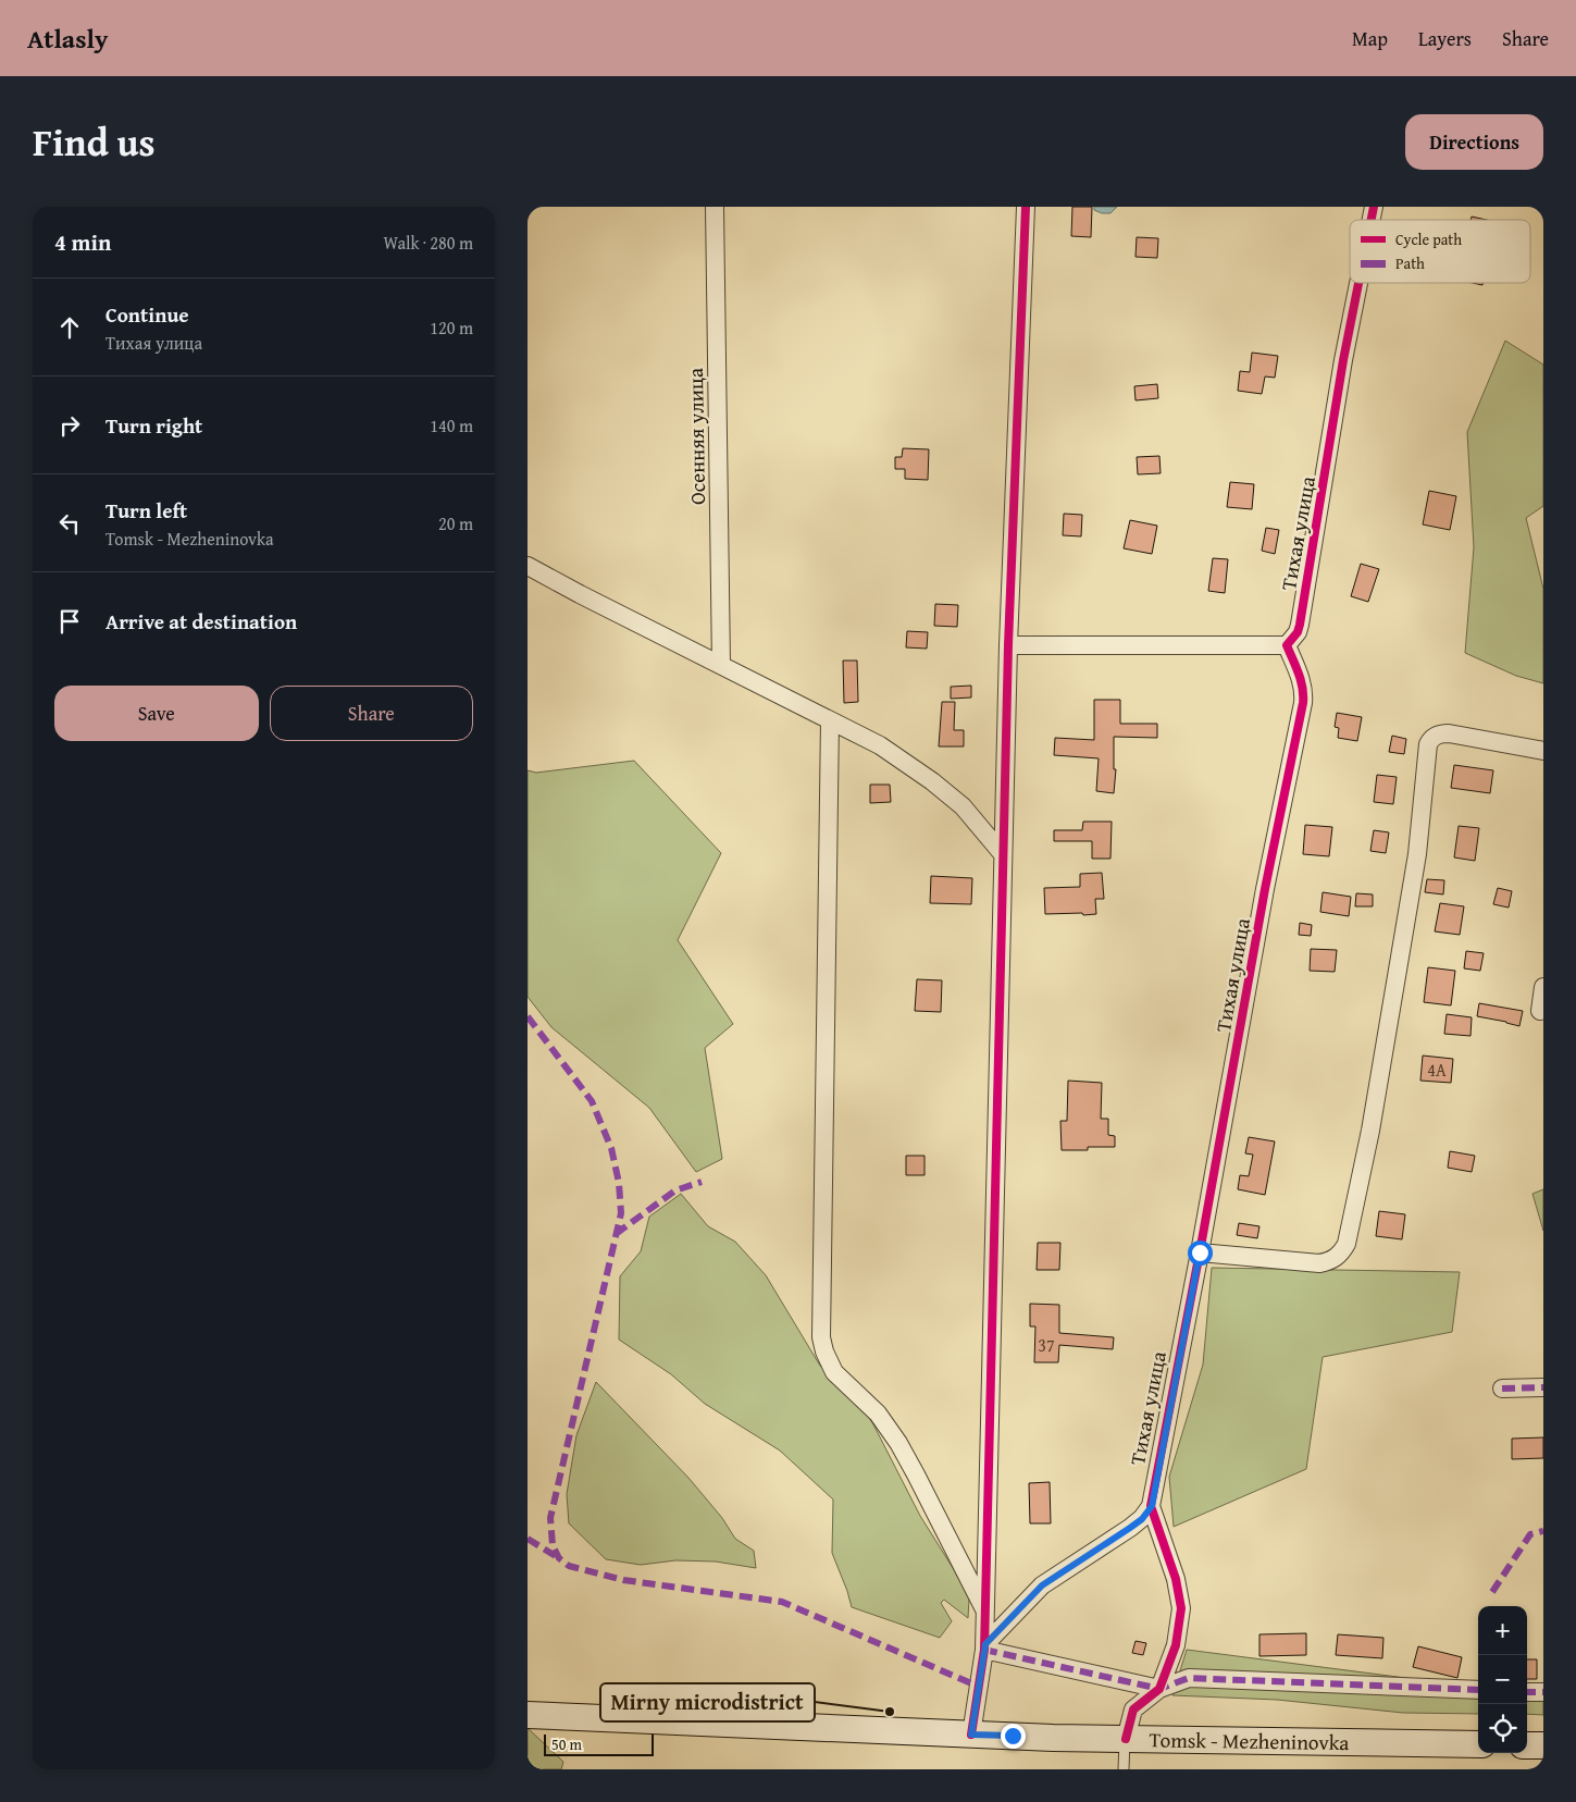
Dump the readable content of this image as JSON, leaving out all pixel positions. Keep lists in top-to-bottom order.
{
  "streets": {
    "street": ["Осенняя улица", "Тихая улица", "Tomsk - Mezheninovka"]
  },
  "places": ["Mirny microdistrict"],
  "house_numbers": ["4А", "37"],
  "legend": ["Cycle path", "Path"],
  "scale_bar": "50 m",
  "page": {
    "header": "Atlasly",
    "nav": ["Map", "Layers", "Share"],
    "title": "Find us",
    "buttons": [
      "Directions",
      ["Save", "Share"]
    ],
    "heading": ["4 min", "Walk · 280 m"],
    "list": [
      ["Continue", "Тихая улица", "120 m"],
      ["Turn right", "140 m"],
      ["Turn left", "Tomsk - Mezheninovka", "20 m"],
      "Arrive at destination"
    ],
    "map_buttons": ["+", "−"],
    "scale": "50 m"
  }
}
